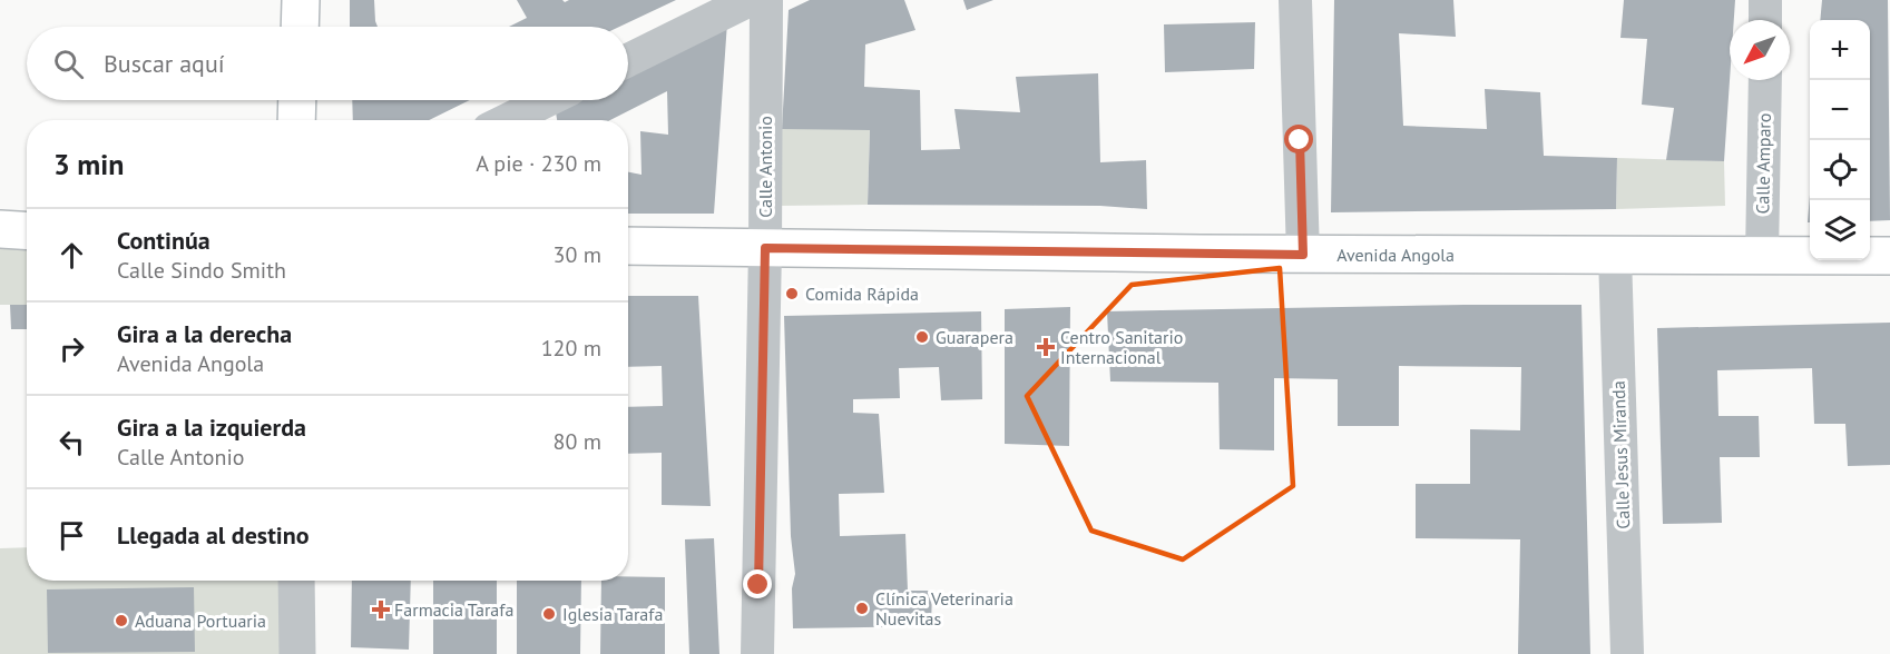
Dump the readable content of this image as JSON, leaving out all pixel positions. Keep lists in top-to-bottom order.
{
  "streets": {
    "main road": ["Avenida Angola"],
    "street": ["Calle Amparo", "Calle Antonio", "Calle Jesus Miranda"]
  },
  "crossings": [
    ["Calle Amparo", "Avenida Angola"],
    ["Calle Antonio", "Avenida Angola"],
    ["Avenida Angola", "Calle Jesus Miranda"]
  ],
  "places": {
    "other": [
      "Comida Rápida",
      "Guarapera",
      "Clínica Veterinaria Nuevitas",
      "Iglesia Tarafa",
      "Aduana Portuaria"
    ],
    "health": ["Centro Sanitario Internacional", "Farmacia Tarafa"]
  },
  "north": "bottom left",
  "page": {
    "map_buttons": ["+", "−"],
    "search": "Buscar aquí",
    "heading": ["3 min", "A pie · 230 m"],
    "list": [
      ["Continúa", "Calle Sindo Smith", "30 m"],
      ["Gira a la derecha", "Avenida Angola", "120 m"],
      ["Gira a la izquierda", "Calle Antonio", "80 m"],
      "Llegada al destino"
    ]
  }
}
